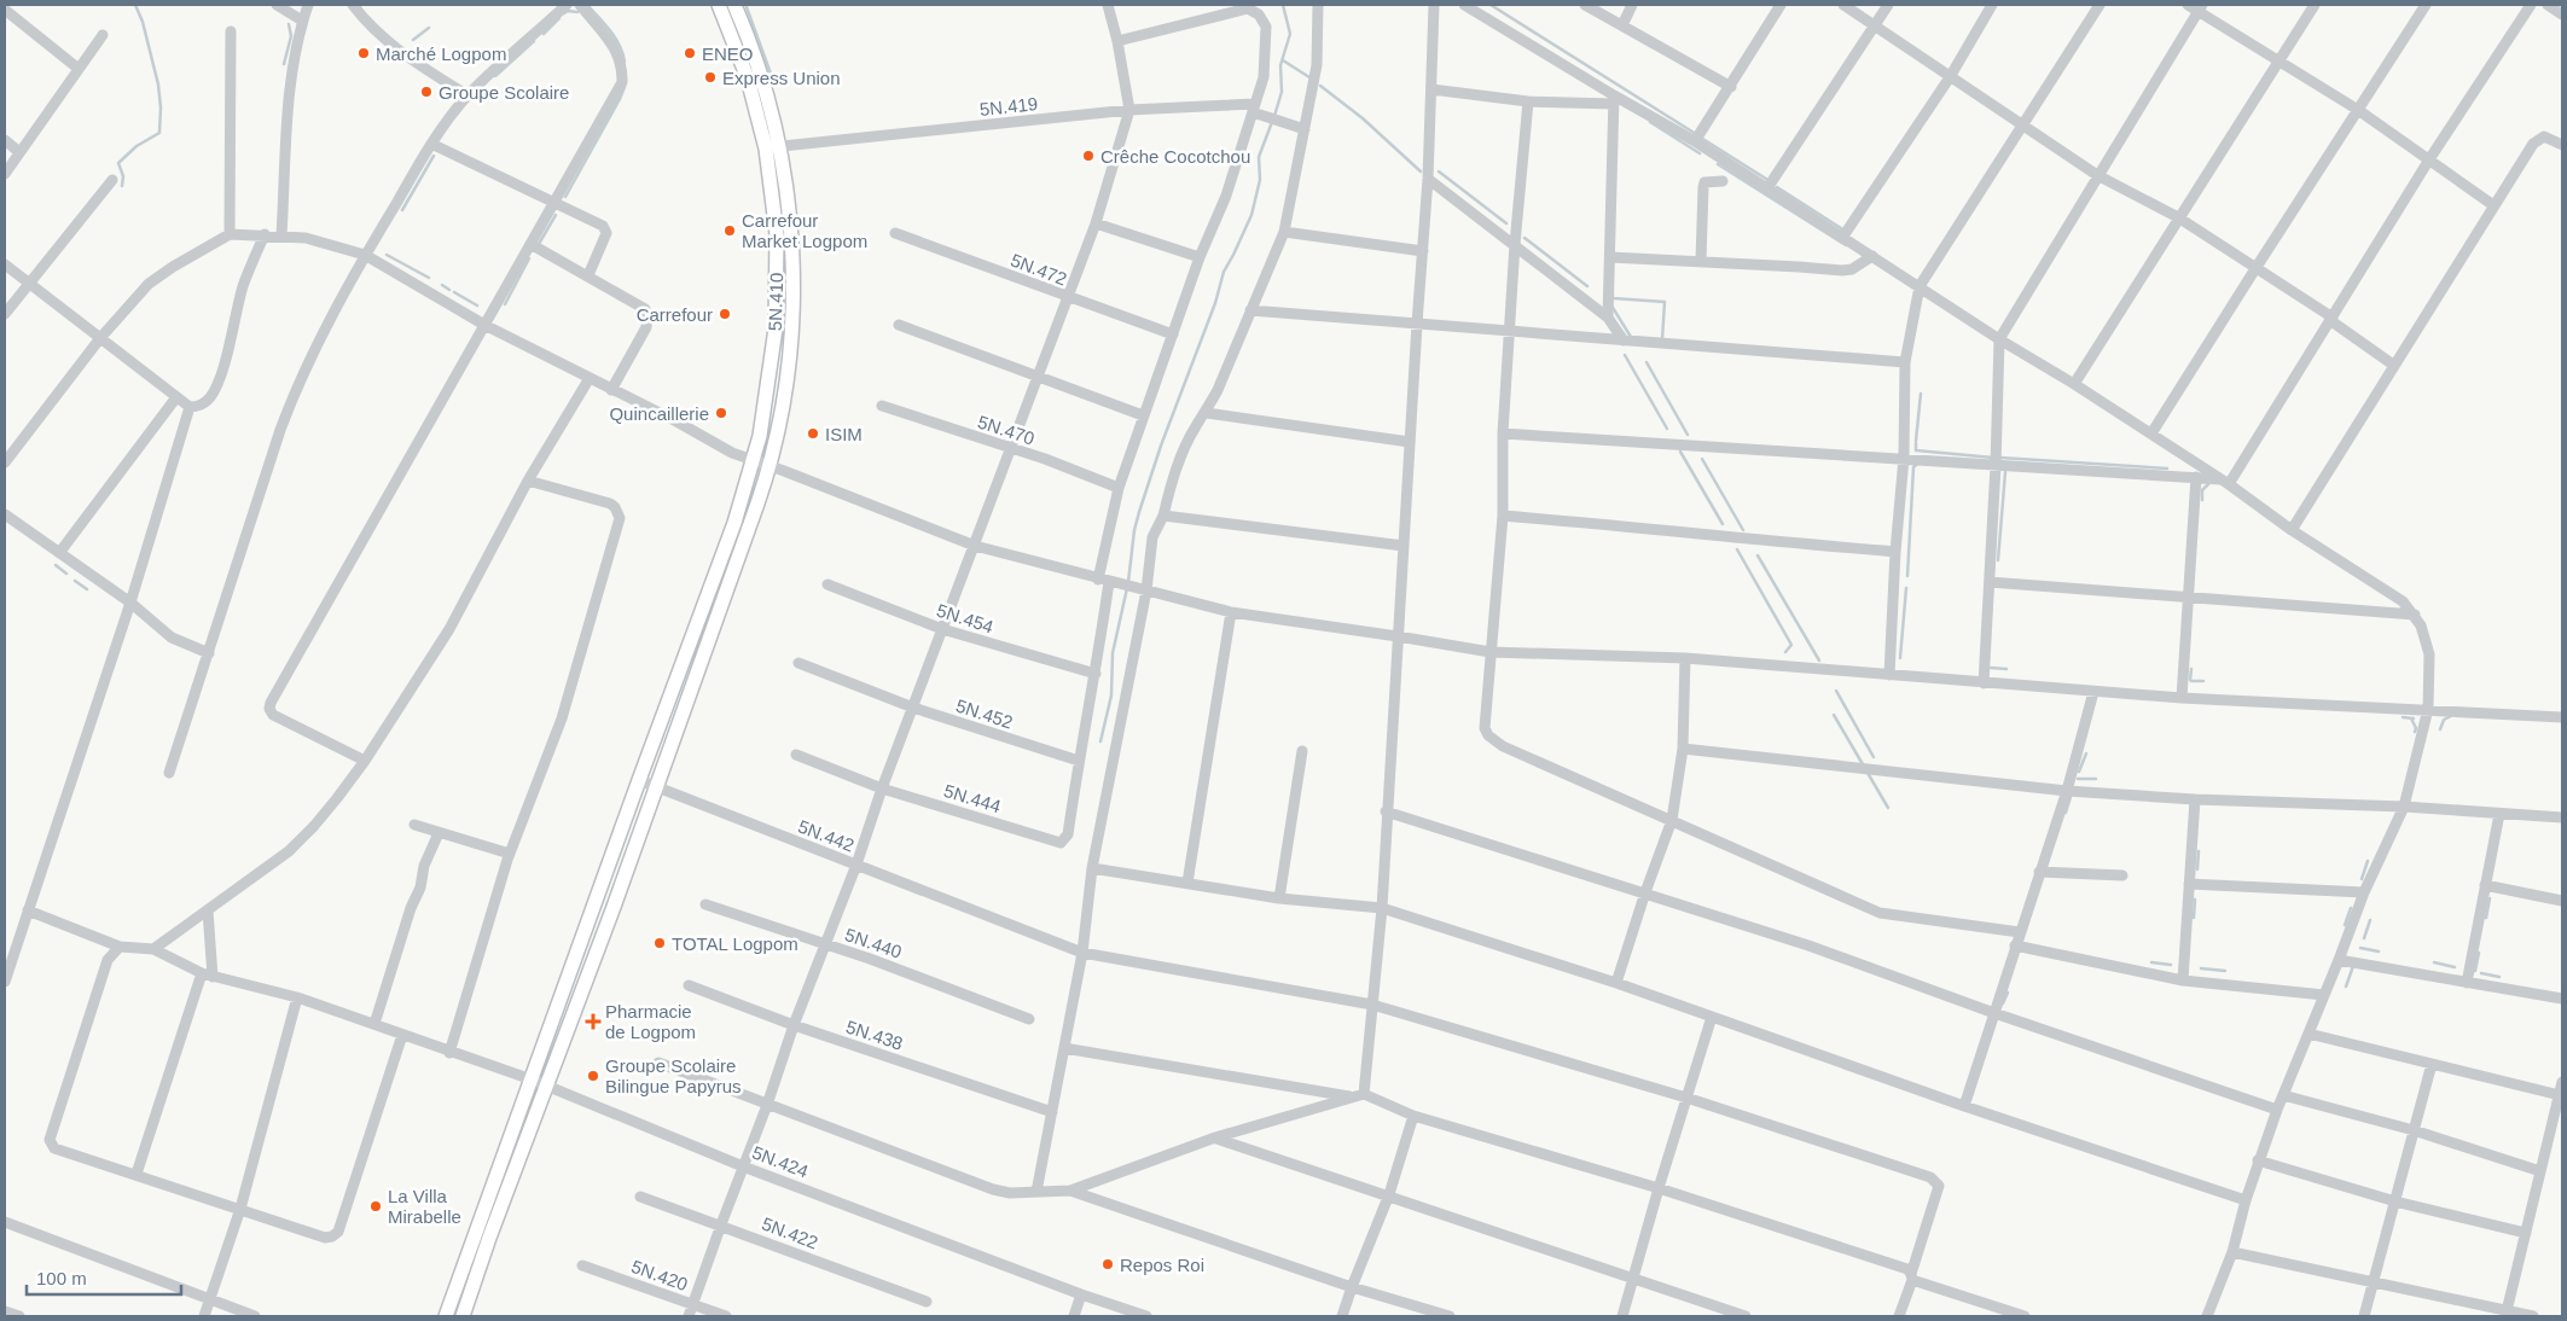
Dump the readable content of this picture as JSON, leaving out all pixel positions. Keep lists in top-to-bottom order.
{
  "streets": {
    "main road": ["5N.410"],
    "street": [
      "5N.419",
      "5N.472",
      "5N.470",
      "5N.454",
      "5N.452",
      "5N.444",
      "5N.442",
      "5N.440",
      "5N.438",
      "5N.424",
      "5N.422",
      "5N.420"
    ]
  },
  "crossings": [
    ["5N.419", "5N.410"],
    ["5N.410", "5N.442"],
    ["5N.410", "5N.424"],
    ["5N.452", "5N.444"]
  ],
  "places": {
    "other": [
      "Marché Logpom",
      "ENEO",
      "Express Union",
      "Groupe Scolaire",
      "Crêche Cocotchou",
      "Carrefour Market Logpom",
      "Carrefour",
      "Quincaillerie",
      "ISIM",
      "TOTAL Logpom",
      "Groupe Scolaire Bilingue Papyrus",
      "La Villa Mirabelle",
      "Repos Roi"
    ],
    "health": ["Pharmacie de Logpom"]
  },
  "scale_bar": "100 m"
}
